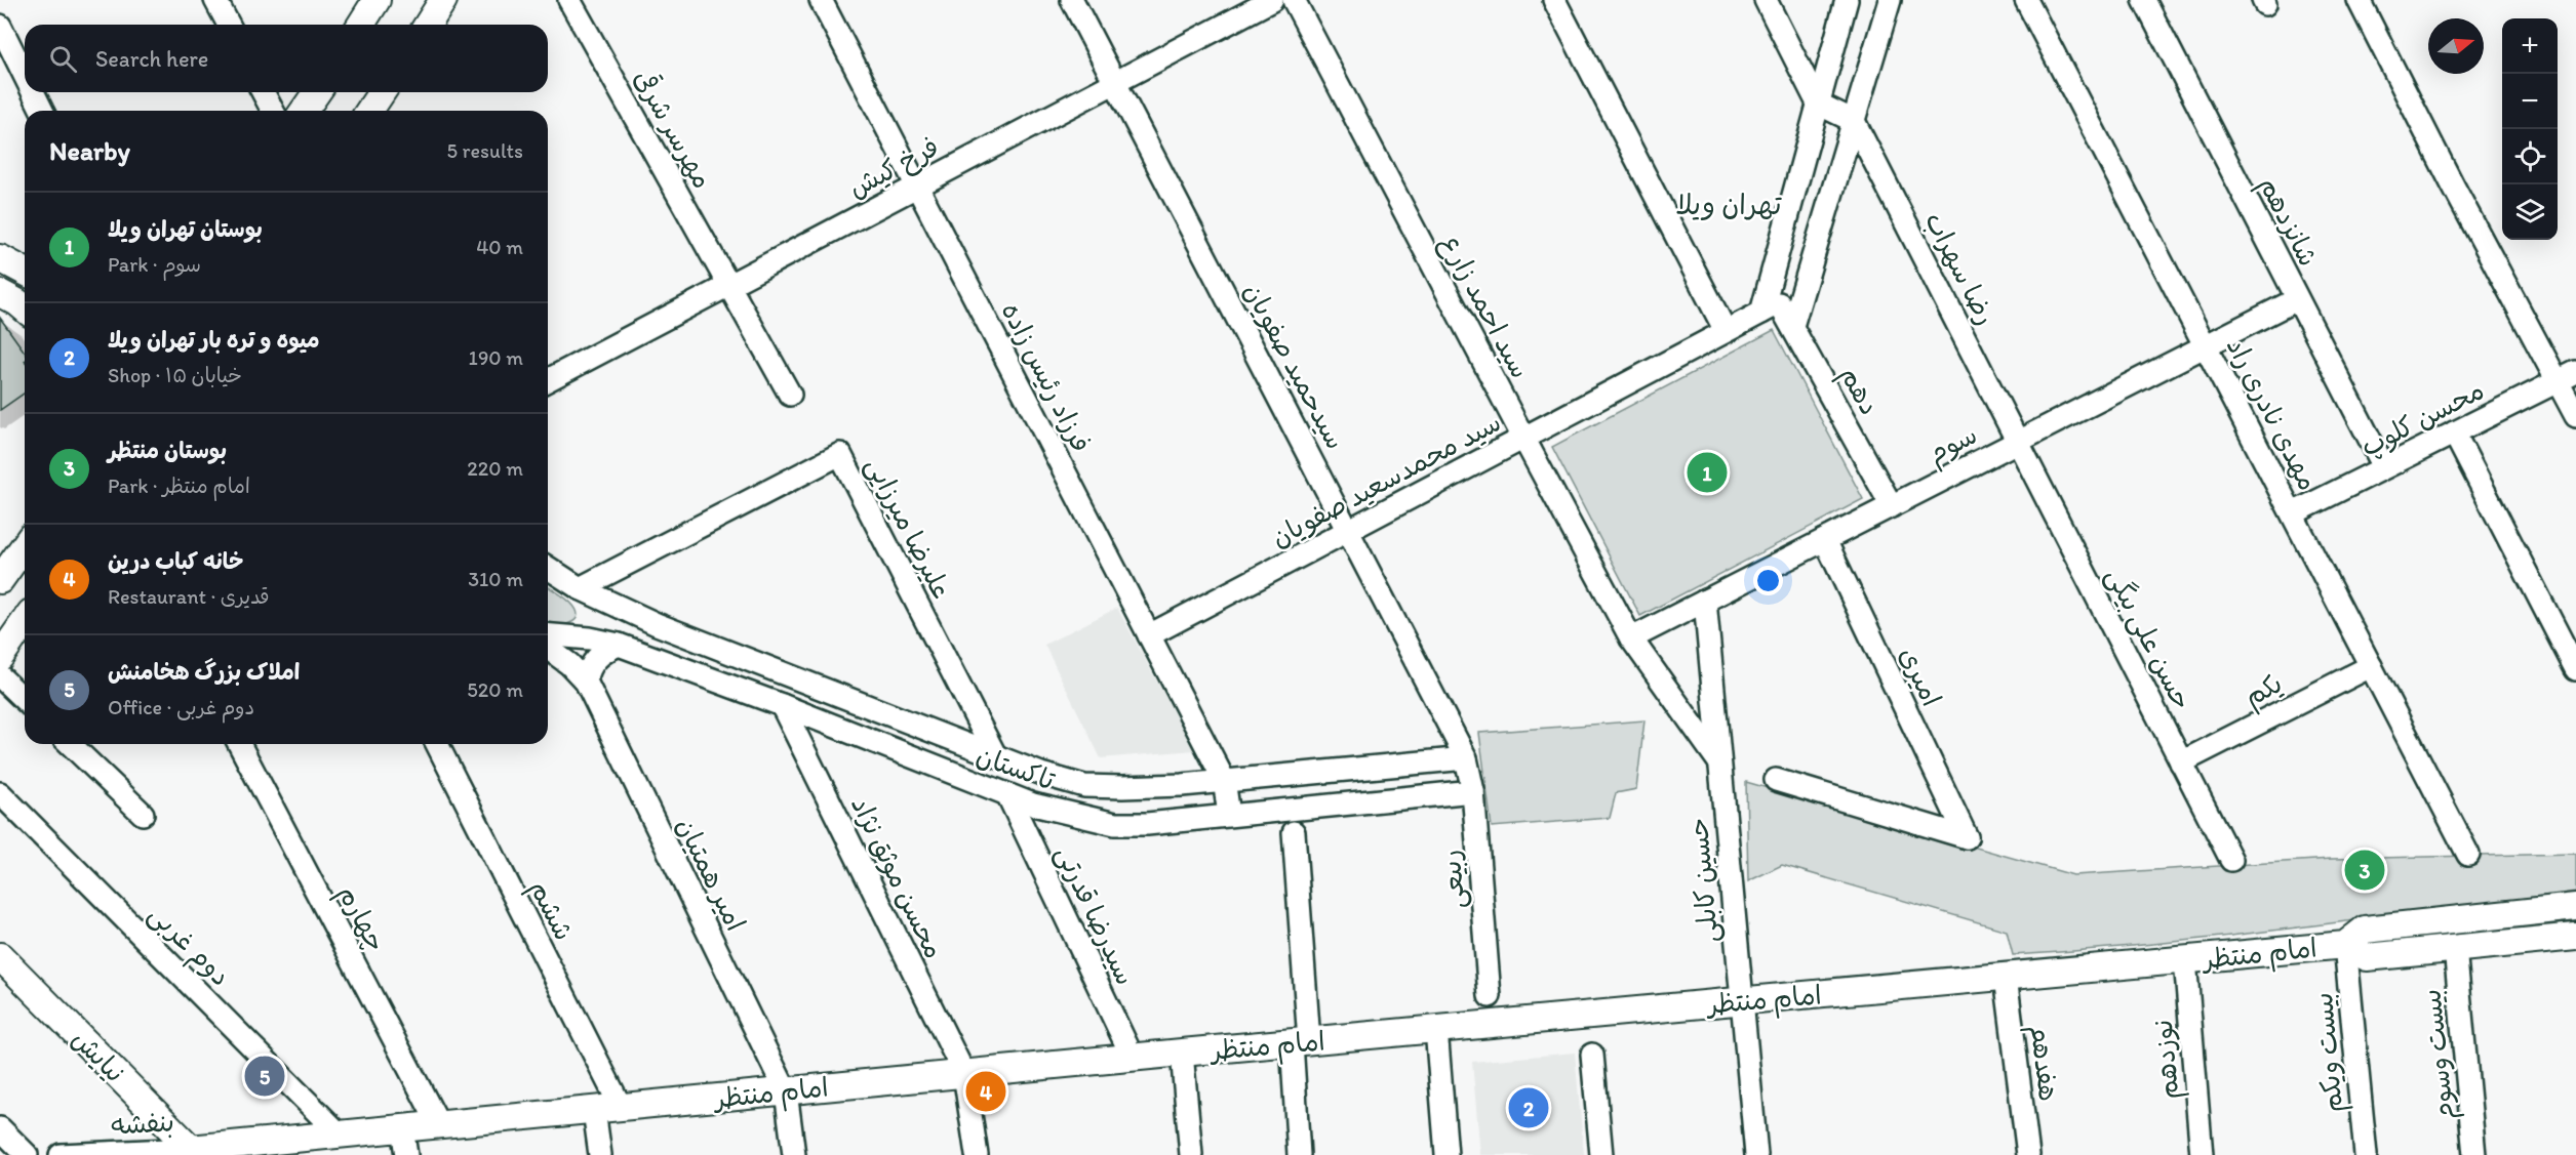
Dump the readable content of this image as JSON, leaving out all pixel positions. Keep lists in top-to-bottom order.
{
  "streets": {
    "main road": ["امام منتظر", "نیایش"],
    "street": [
      "مهرسر شرقی",
      "فرخ کیش",
      "شانزدهم",
      "رضا سهراب",
      "سید احمد زارع",
      "سیدحمید صفویان",
      "فرزاد رئیس زاده",
      "دهم",
      "مهدی نادری راد",
      "محسن کلوپ",
      "سوم",
      "سید محمدسعید صفویان",
      "علیرضا میرزایی",
      "حسن علی بیگی",
      "امیری",
      "یکم",
      "تاکستان",
      "امیر همتیان",
      "محسن موثق نژاد",
      "ربیعی",
      "حسین کابلی",
      "ششم",
      "سیدرضا قدرتی",
      "چهارم",
      "دوم غربی",
      "بیست ویکم",
      "بیست وسوم",
      "نوزدهم",
      "هفدهم",
      "بنفشه"
    ]
  },
  "crossings": [
    ["مهرسر شرقی", "فرخ کیش"],
    ["فرخ کیش", "سیدحمید صفویان"],
    ["فرخ کیش", "فرزاد رئیس زاده"],
    ["شانزدهم", "محسن کلوپ"],
    ["شانزدهم", "سوم"],
    ["رضا سهراب", "سوم"],
    ["رضا سهراب", "حسن علی بیگی"],
    ["سید احمد زارع", "سوم"],
    ["سید احمد زارع", "سید محمدسعید صفویان"],
    ["سید احمد زارع", "حسین کابلی"],
    ["سیدحمید صفویان", "سید محمدسعید صفویان"],
    ["سیدحمید صفویان", "تاکستان"],
    ["سیدحمید صفویان", "ربیعی"],
    ["فرزاد رئیس زاده", "سید محمدسعید صفویان"],
    ["فرزاد رئیس زاده", "تاکستان"],
    ["دهم", "سوم"],
    ["دهم", "سید محمدسعید صفویان"],
    ["مهدی نادری راد", "محسن کلوپ"],
    ["مهدی نادری راد", "سوم"],
    ["مهدی نادری راد", "یکم"],
    ["سوم", "حسن علی بیگی"],
    ["سوم", "امیری"],
    ["سوم", "حسین کابلی"],
    ["علیرضا میرزایی", "تاکستان"],
    ["حسن علی بیگی", "یکم"],
    ["تاکستان", "محسن موثق نژاد"],
    ["تاکستان", "ربیعی"],
    ["تاکستان", "سیدرضا قدرتی"],
    ["امیر همتیان", "امام منتظر"],
    ["محسن موثق نژاد", "امام منتظر"],
    ["حسین کابلی", "امام منتظر"],
    ["ششم", "امام منتظر"],
    ["سیدرضا قدرتی", "امام منتظر"],
    ["چهارم", "امام منتظر"],
    ["دوم غربی", "امام منتظر"],
    ["امام منتظر", "بیست ویکم"],
    ["امام منتظر", "بیست وسوم"],
    ["امام منتظر", "نیایش"],
    ["امام منتظر", "نوزدهم"],
    ["امام منتظر", "هفدهم"],
    ["امام منتظر", "بنفشه"],
    ["نیایش", "بنفشه"]
  ],
  "districts": ["تهران ویلا"],
  "north": "right",
  "page": {
    "map_buttons": ["+", "−"],
    "search": "Search here",
    "heading": ["Nearby", "5 results"],
    "list": [
      {
        "mark": "1",
        "name": "بوستان تهران ویلا",
        "note": "Park · سوم",
        "value": "40 m"
      },
      {
        "mark": "2",
        "name": "میوه و تره بار تهران ویلا",
        "note": "Shop · خیابان ۱۵",
        "value": "190 m"
      },
      {
        "mark": "3",
        "name": "بوستان منتظر",
        "note": "Park · امام منتظر",
        "value": "220 m"
      },
      {
        "mark": "4",
        "name": "خانه کباب درین",
        "note": "Restaurant · قدیری",
        "value": "310 m"
      },
      {
        "mark": "5",
        "name": "املاک بزرگ هخامنش",
        "note": "Office · دوم غربی",
        "value": "520 m"
      }
    ],
    "pins": [
      "1",
      "3",
      "5",
      "4",
      "2"
    ]
  }
}
